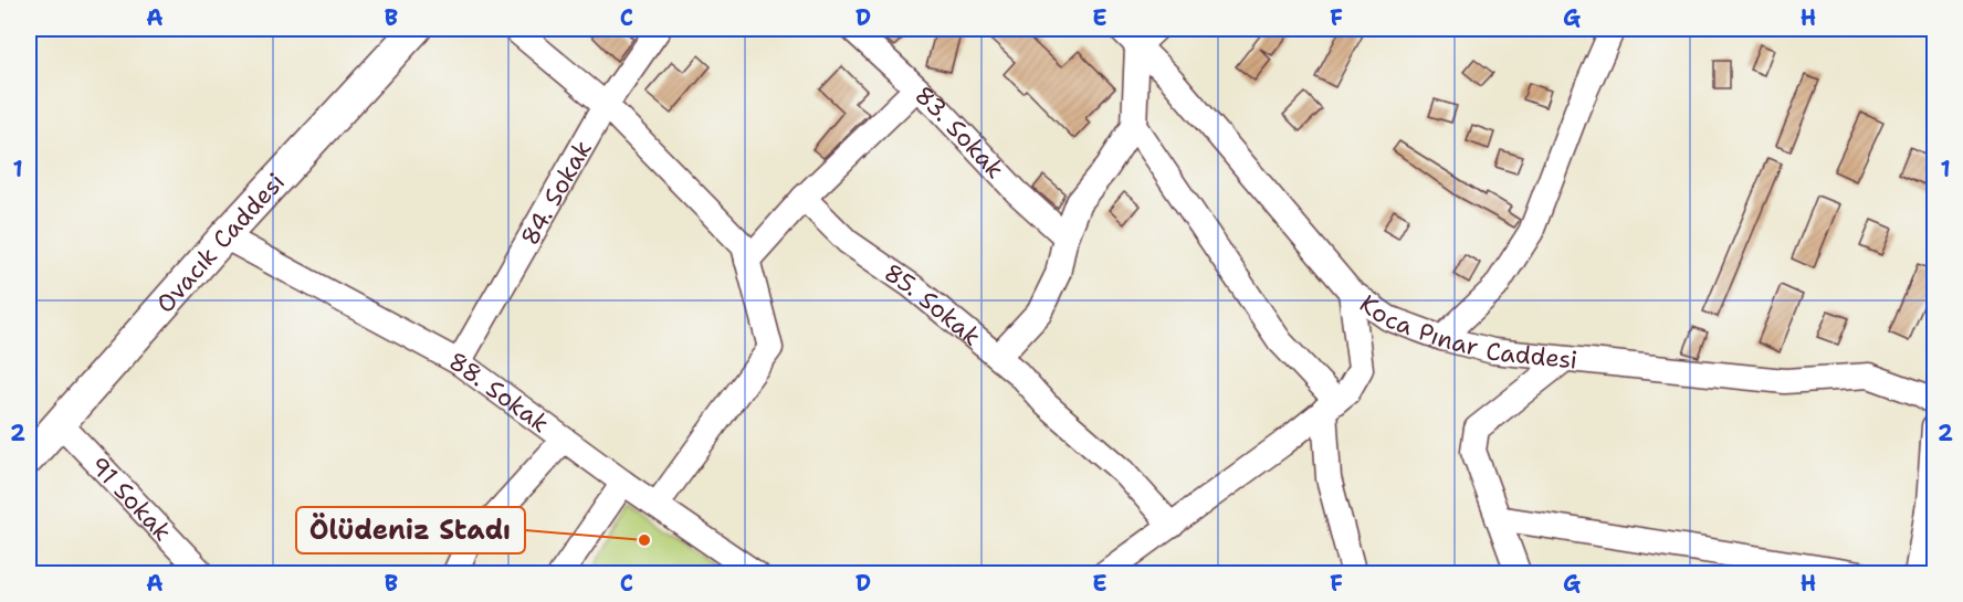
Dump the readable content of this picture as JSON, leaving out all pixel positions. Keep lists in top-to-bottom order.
{
  "streets": {
    "main road": ["Ovacık Caddesi"],
    "street": [
      "83. Sokak",
      "84. Sokak",
      "85. Sokak",
      "Koca Pınar Caddesi",
      "88. Sokak",
      "91 Sokak"
    ]
  },
  "crossings": [
    ["84. Sokak", "88. Sokak"],
    ["Ovacık Caddesi", "88. Sokak"],
    ["Ovacık Caddesi", "91 Sokak"]
  ],
  "places": ["Ölüdeniz Stadı"],
  "grid": {
    "columns": [
      "A",
      "B",
      "C",
      "D",
      "E",
      "F",
      "G",
      "H"
    ],
    "rows": ["1", "2"]
  }
}
